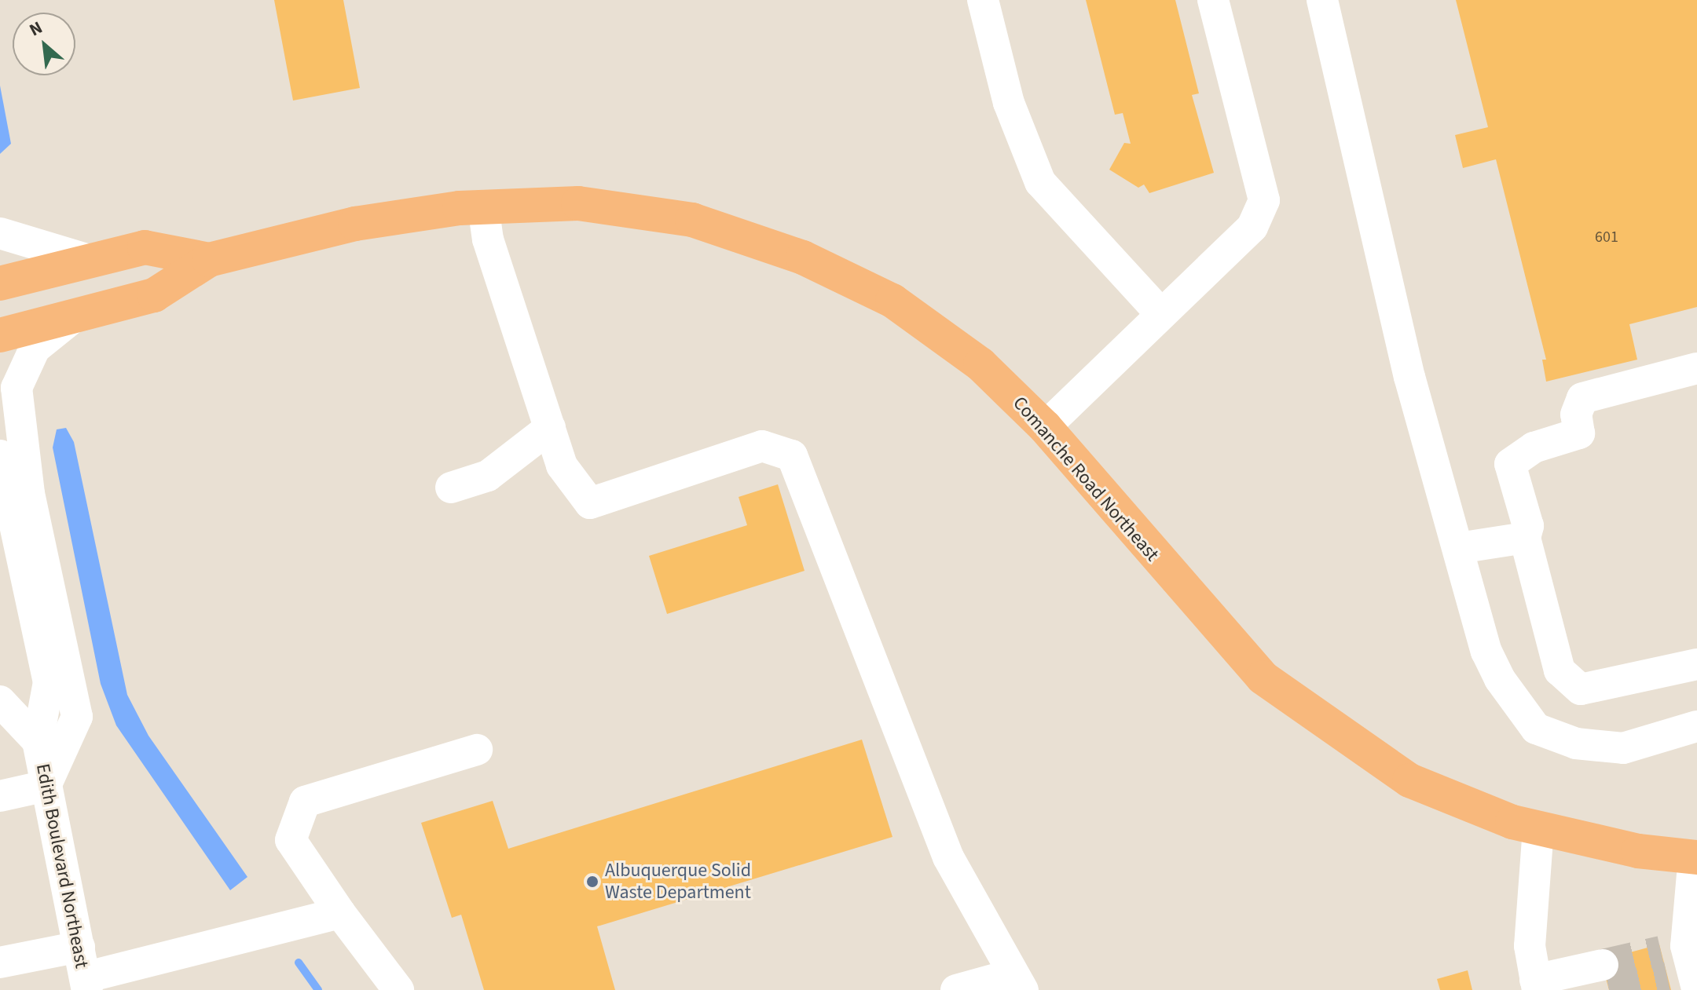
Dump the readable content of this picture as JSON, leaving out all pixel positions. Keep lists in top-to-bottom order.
{
  "streets": {
    "main road": ["Comanche Road Northeast"],
    "street": ["Edith Boulevard Northeast"]
  },
  "places": ["Albuquerque Solid Waste Department"],
  "house_numbers": ["601"],
  "north": "top left"
}
